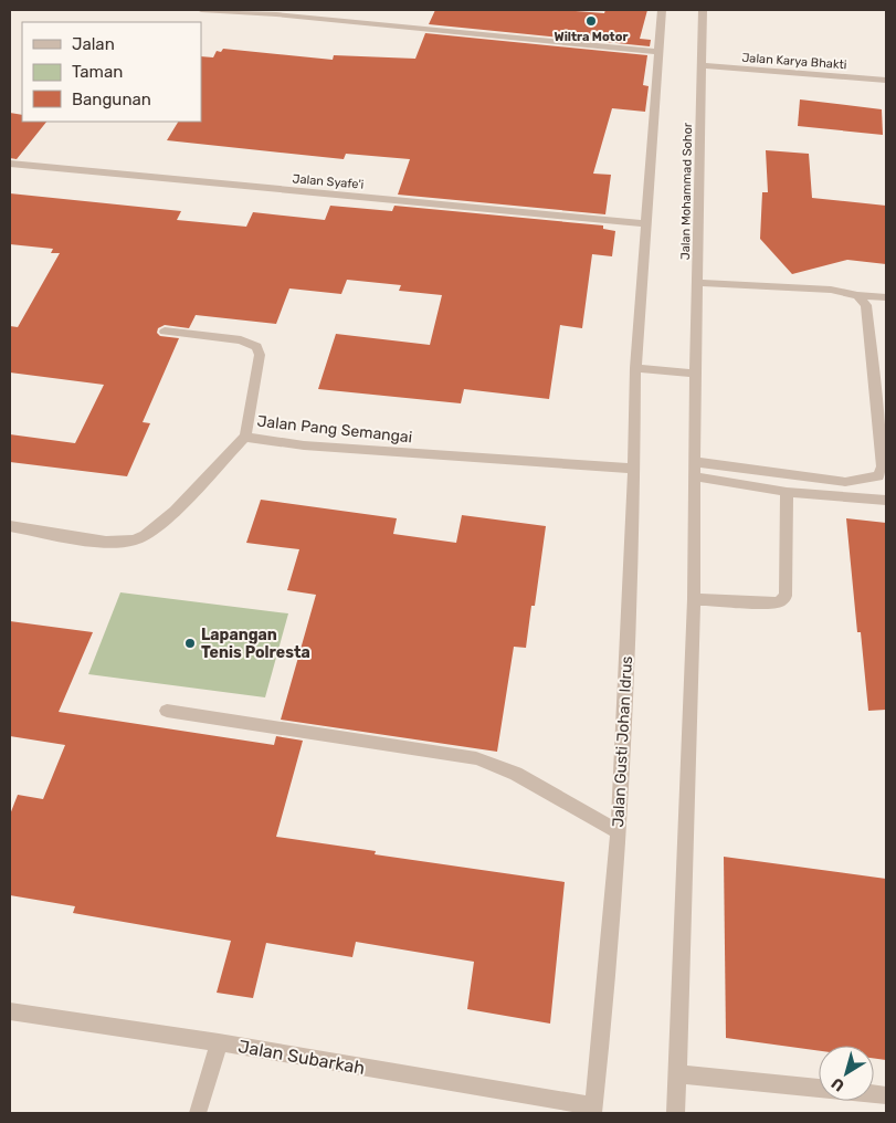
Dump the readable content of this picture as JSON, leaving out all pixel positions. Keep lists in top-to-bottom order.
{
  "streets": {
    "street": [
      "Jalan Karya Bhakti",
      "Jalan Syafe'i",
      "Jalan Mohammad Sohor",
      "Jalan Pang Semangai",
      "Jalan Gusti Johan Idrus",
      "Jalan Subarkah"
    ]
  },
  "crossings": [
    ["Jalan Karya Bhakti", "Jalan Mohammad Sohor"],
    ["Jalan Pang Semangai", "Jalan Gusti Johan Idrus"],
    ["Jalan Gusti Johan Idrus", "Jalan Subarkah"]
  ],
  "places": ["Wiltra Motor", "Lapangan Tenis Polresta"],
  "legend": ["Jalan", "Taman", "Bangunan"],
  "north": "bottom left"
}
